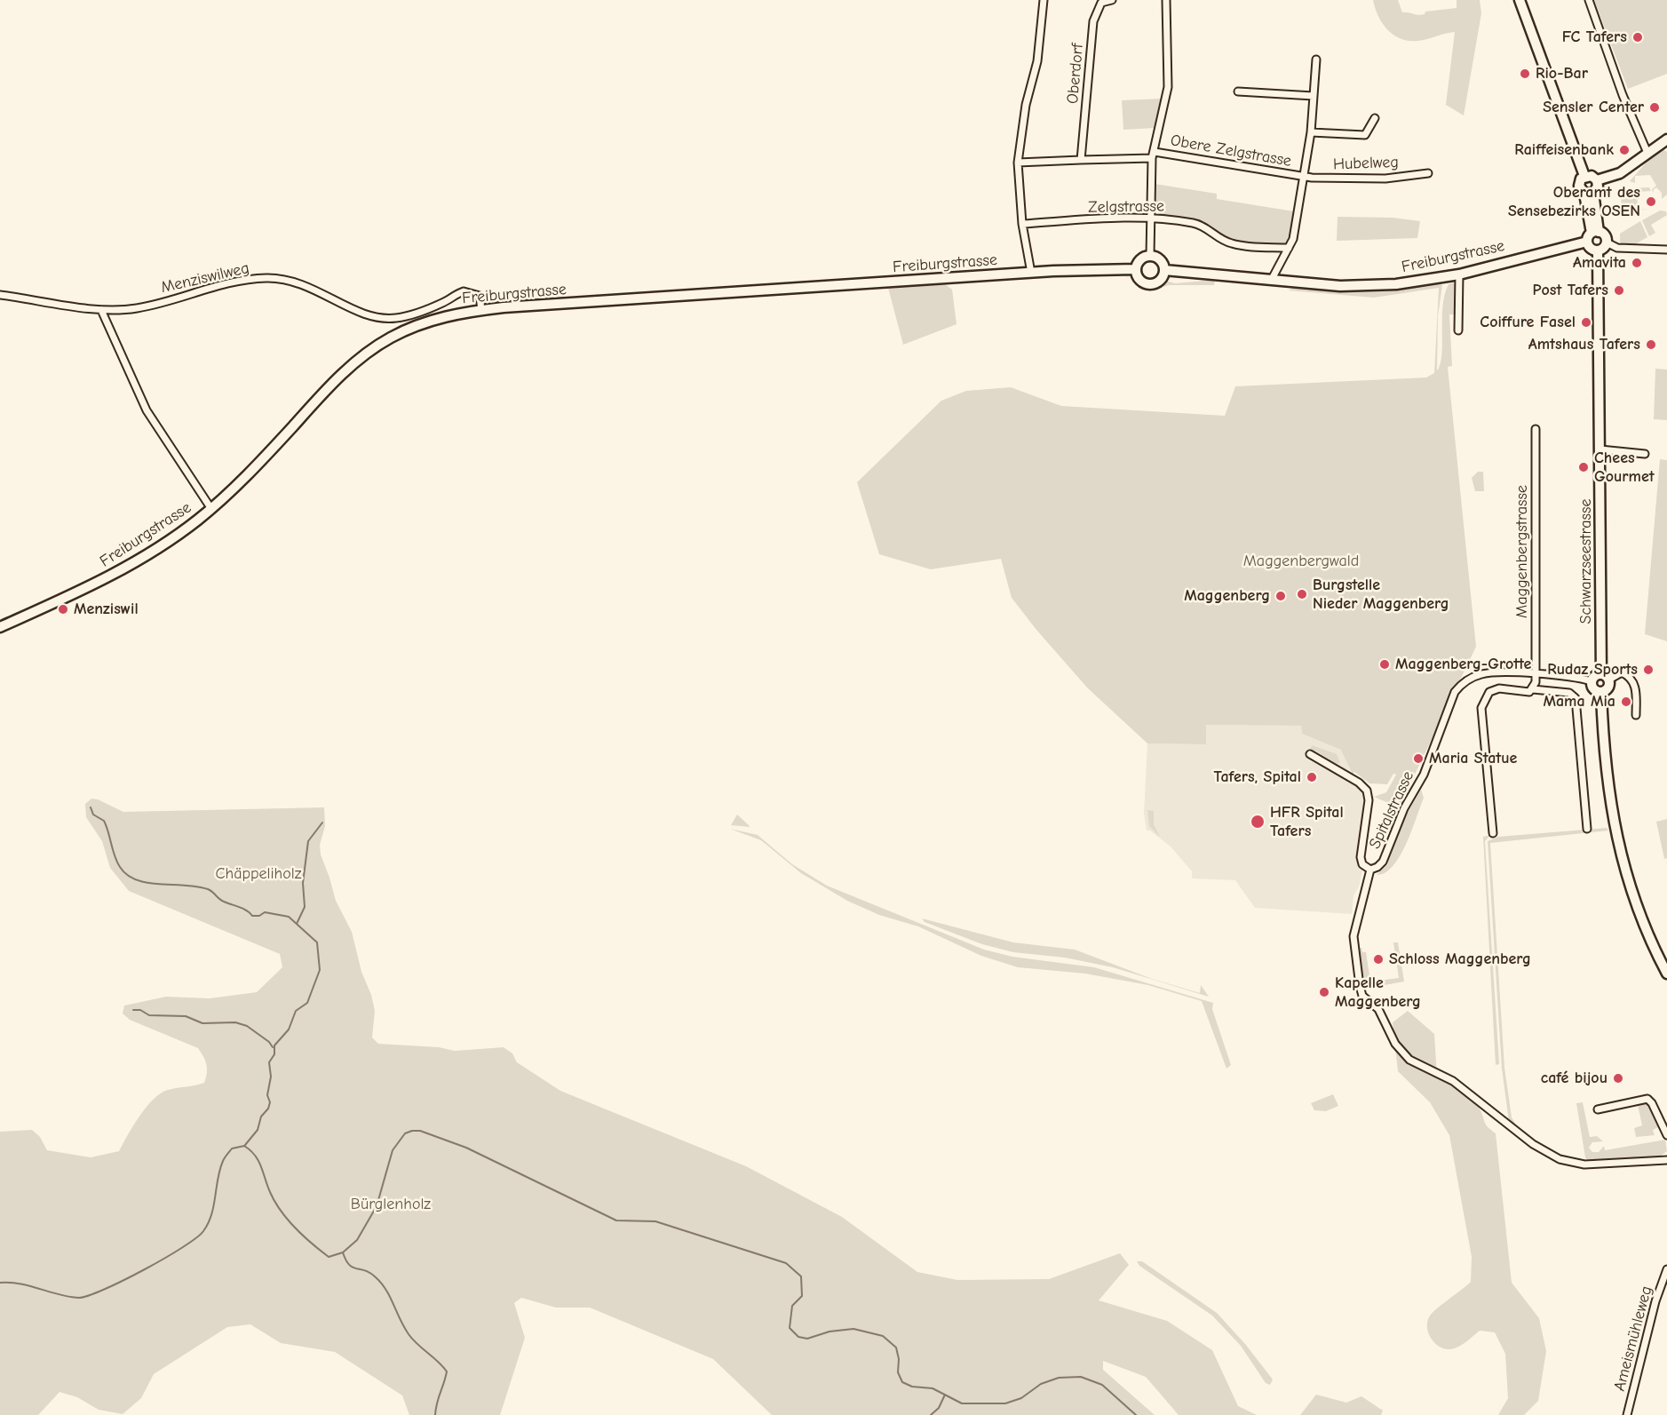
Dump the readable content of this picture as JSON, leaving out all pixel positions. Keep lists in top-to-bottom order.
{
  "streets": {
    "main road": ["Freiburgstrasse", "Schwarzseestrasse"],
    "street": [
      "Oberdorf",
      "Obere Zelgstrasse",
      "Hubelweg",
      "Zelgstrasse",
      "Menziswilweg",
      "Maggenbergstrasse",
      "Spitalstrasse",
      "Ameismühleweg"
    ]
  },
  "crossings": [
    ["Obere Zelgstrasse", "Hubelweg"],
    ["Freiburgstrasse", "Menziswilweg"],
    ["Freiburgstrasse", "Schwarzseestrasse"],
    ["Maggenbergstrasse", "Spitalstrasse"],
    ["Schwarzseestrasse", "Spitalstrasse"]
  ],
  "parks": ["Maggenbergwald", "Chäppeliholz", "Bürglenholz"],
  "places": [
    "FC Tafers",
    "Rio-Bar",
    "Sensler Center",
    "Raiffeisenbank",
    "Oberamt des Sensebezirks OSEN",
    "Amavita",
    "Post Tafers",
    "Coiffure Fasel",
    "Amtshaus Tafers",
    "Chees Gourmet",
    "Burgstelle Nieder Maggenberg",
    "Maggenberg",
    "Menziswil",
    "Maggenberg-Grotte",
    "Rudaz Sports",
    "Mama Mia",
    "Maria Statue",
    "Tafers, Spital",
    "HFR Spital Tafers",
    "Schloss Maggenberg",
    "Kapelle Maggenberg",
    "café bijou"
  ]
}
